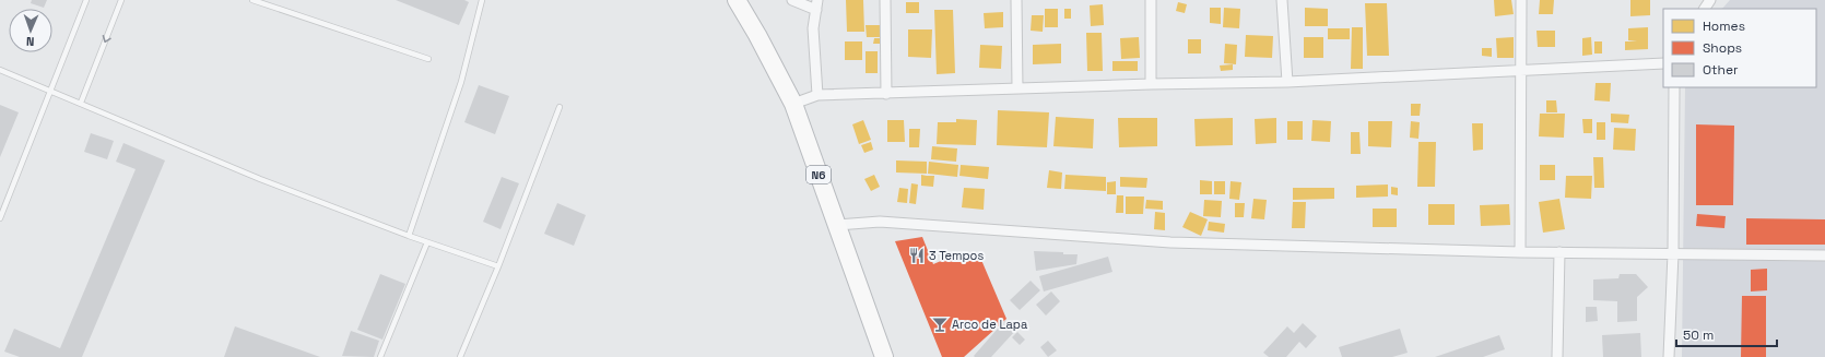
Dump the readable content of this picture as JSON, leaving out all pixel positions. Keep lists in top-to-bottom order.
{
  "streets": {
    "highway": ["N6"]
  },
  "places": {
    "restaurant": ["3 Tempos"],
    "bar": ["Arco de Lapa"]
  },
  "legend": ["Homes", "Shops", "Other"],
  "scale_bar": "50 m",
  "north": "bottom"
}
